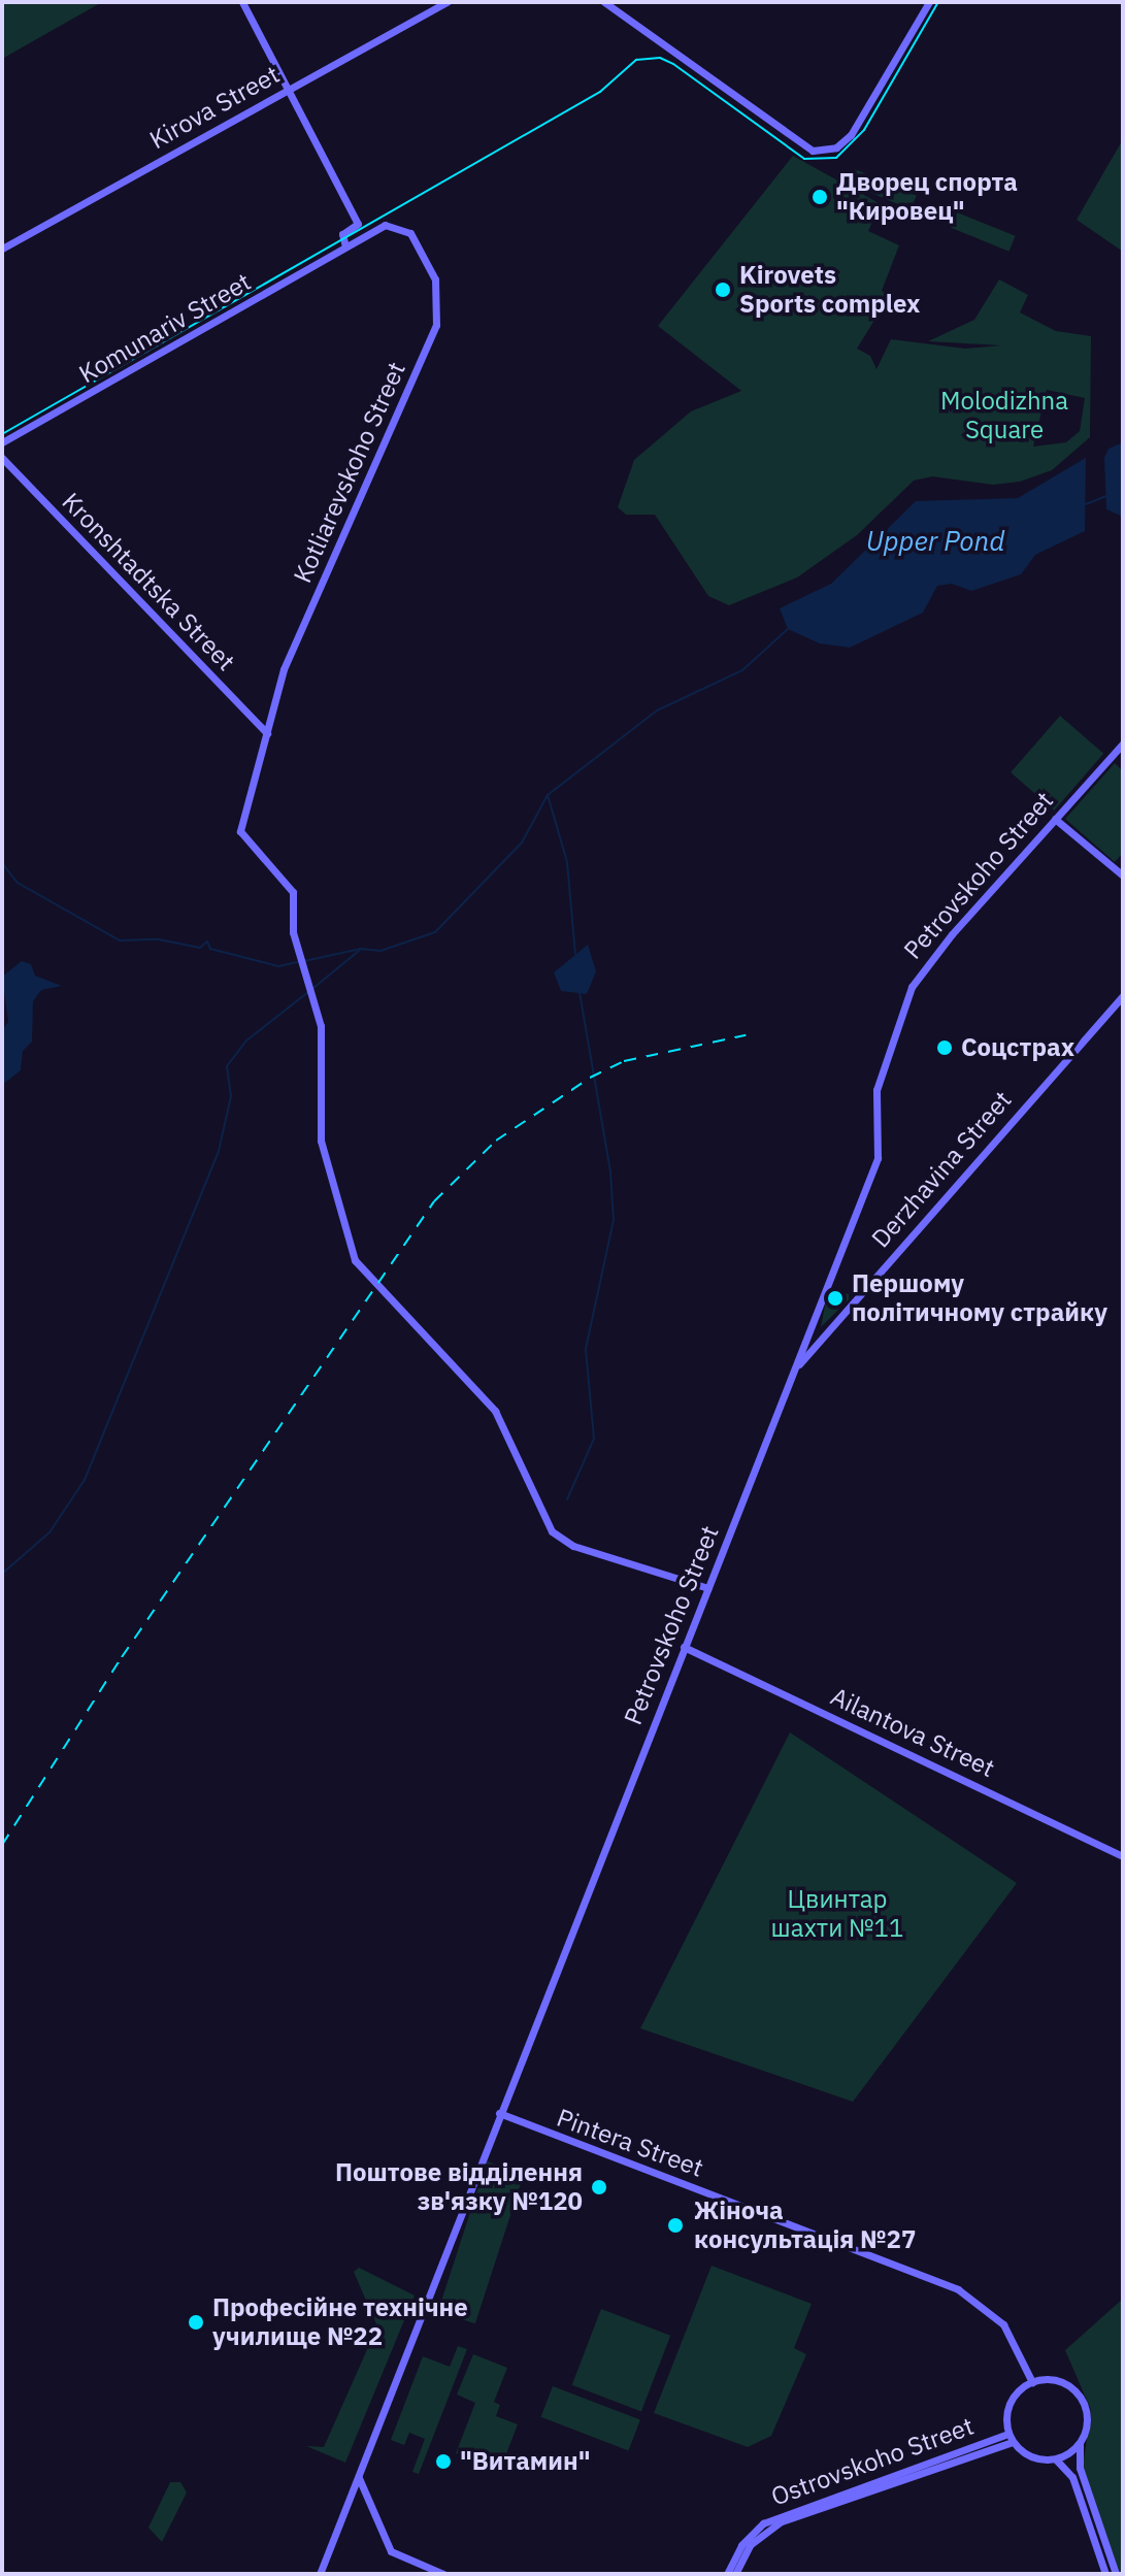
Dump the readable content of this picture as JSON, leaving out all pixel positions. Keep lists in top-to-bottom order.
{
  "streets": {
    "street": [
      "Kirova Street",
      "Komunariv Street",
      "Kotliarevskoho Street",
      "Kronshtadtska Street",
      "Petrovskoho Street",
      "Derzhavina Street",
      "Ailantova Street",
      "Pintera Street",
      "Ostrovskoho Street"
    ]
  },
  "crossings": [
    ["Komunariv Street", "Kotliarevskoho Street"],
    ["Kotliarevskoho Street", "Kronshtadtska Street"],
    ["Kotliarevskoho Street", "Petrovskoho Street"],
    ["Petrovskoho Street", "Derzhavina Street"],
    ["Petrovskoho Street", "Ailantova Street"],
    ["Petrovskoho Street", "Pintera Street"],
    ["Pintera Street", "Ostrovskoho Street"]
  ],
  "water": ["Upper Pond"],
  "parks": ["Molodizhna Square", "Цвинтар шахти №11"],
  "places": [
    "Дворец спорта \"Кировец\"",
    "Kirovets Sports complex",
    "Соцстрах",
    "Першому політичному страйку",
    "Поштове відділення зв'язку №120",
    "Жіноча консультація №27",
    "Професійне технічне училище №22",
    "\"Витамин\""
  ]
}
